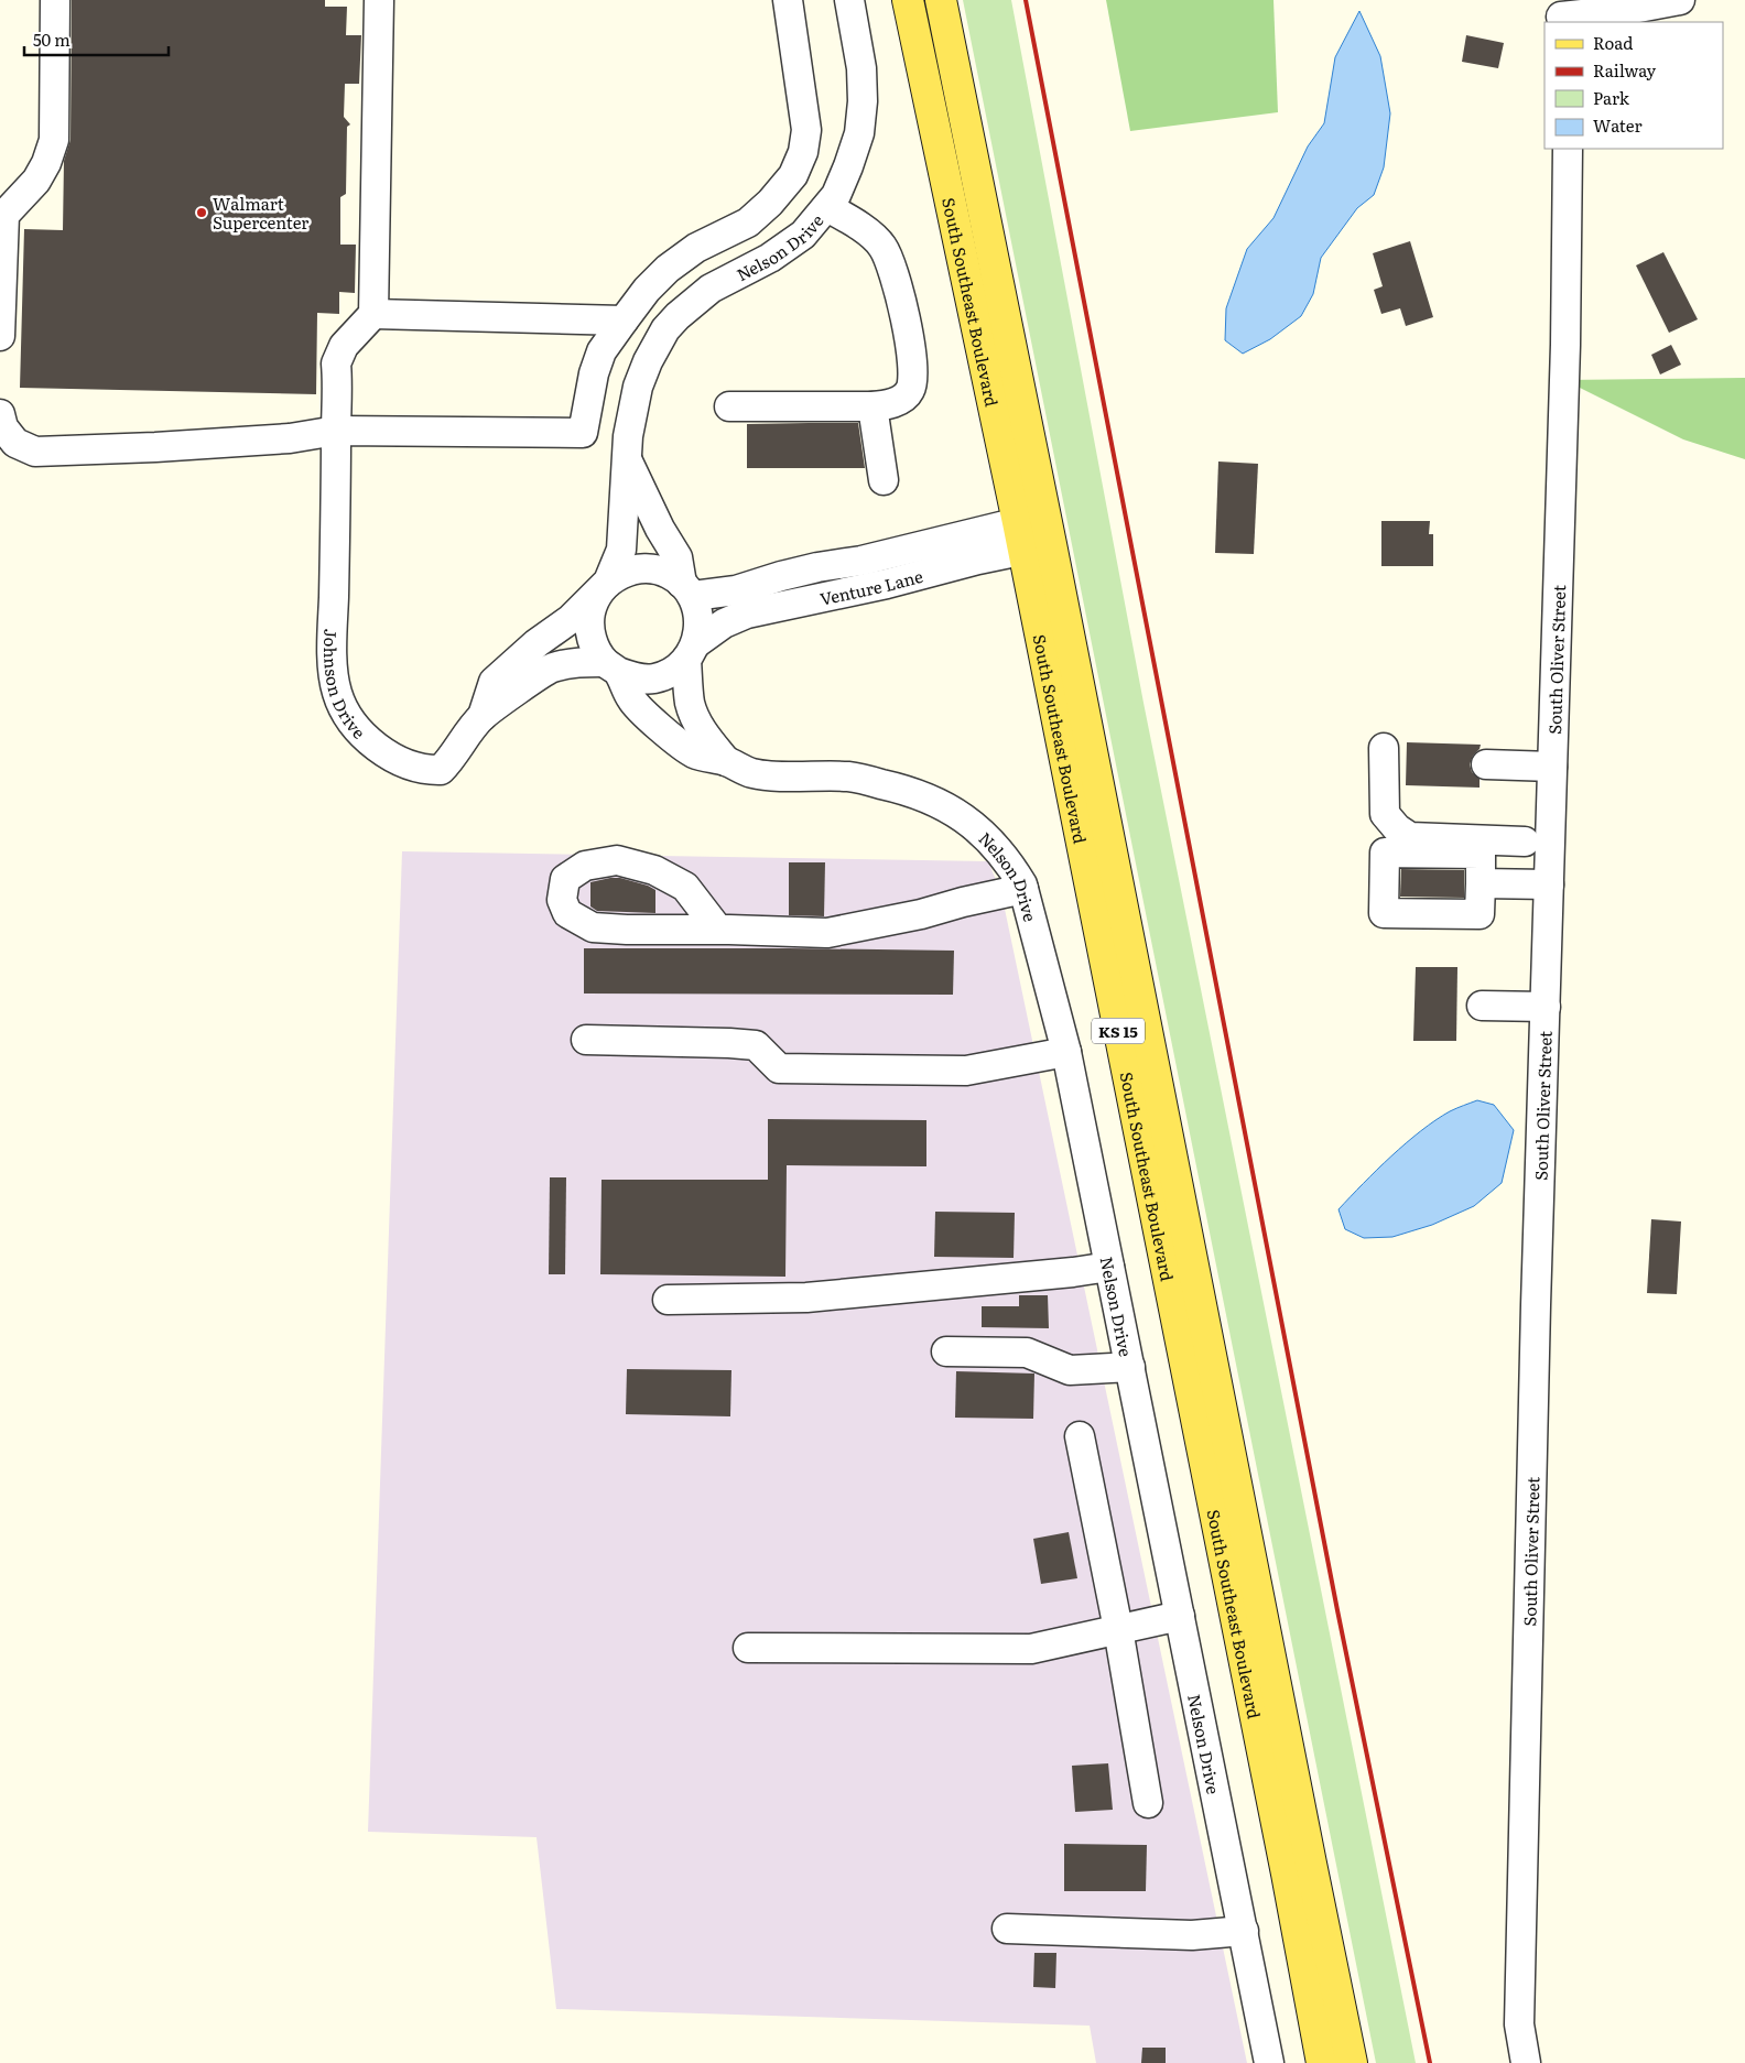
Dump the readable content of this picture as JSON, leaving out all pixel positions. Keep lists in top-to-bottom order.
{
  "streets": {
    "main road": ["South Southeast Boulevard", "KS 15"],
    "street": [
      "Nelson Drive",
      "Venture Lane",
      "South Oliver Street",
      "Johnson Drive"
    ]
  },
  "crossings": [
    ["Nelson Drive", "Venture Lane"],
    ["South Southeast Boulevard", "Venture Lane"]
  ],
  "places": ["Walmart Supercenter"],
  "legend": [
    "Road",
    "Railway",
    "Park",
    "Water"
  ],
  "scale_bar": "50 m"
}
